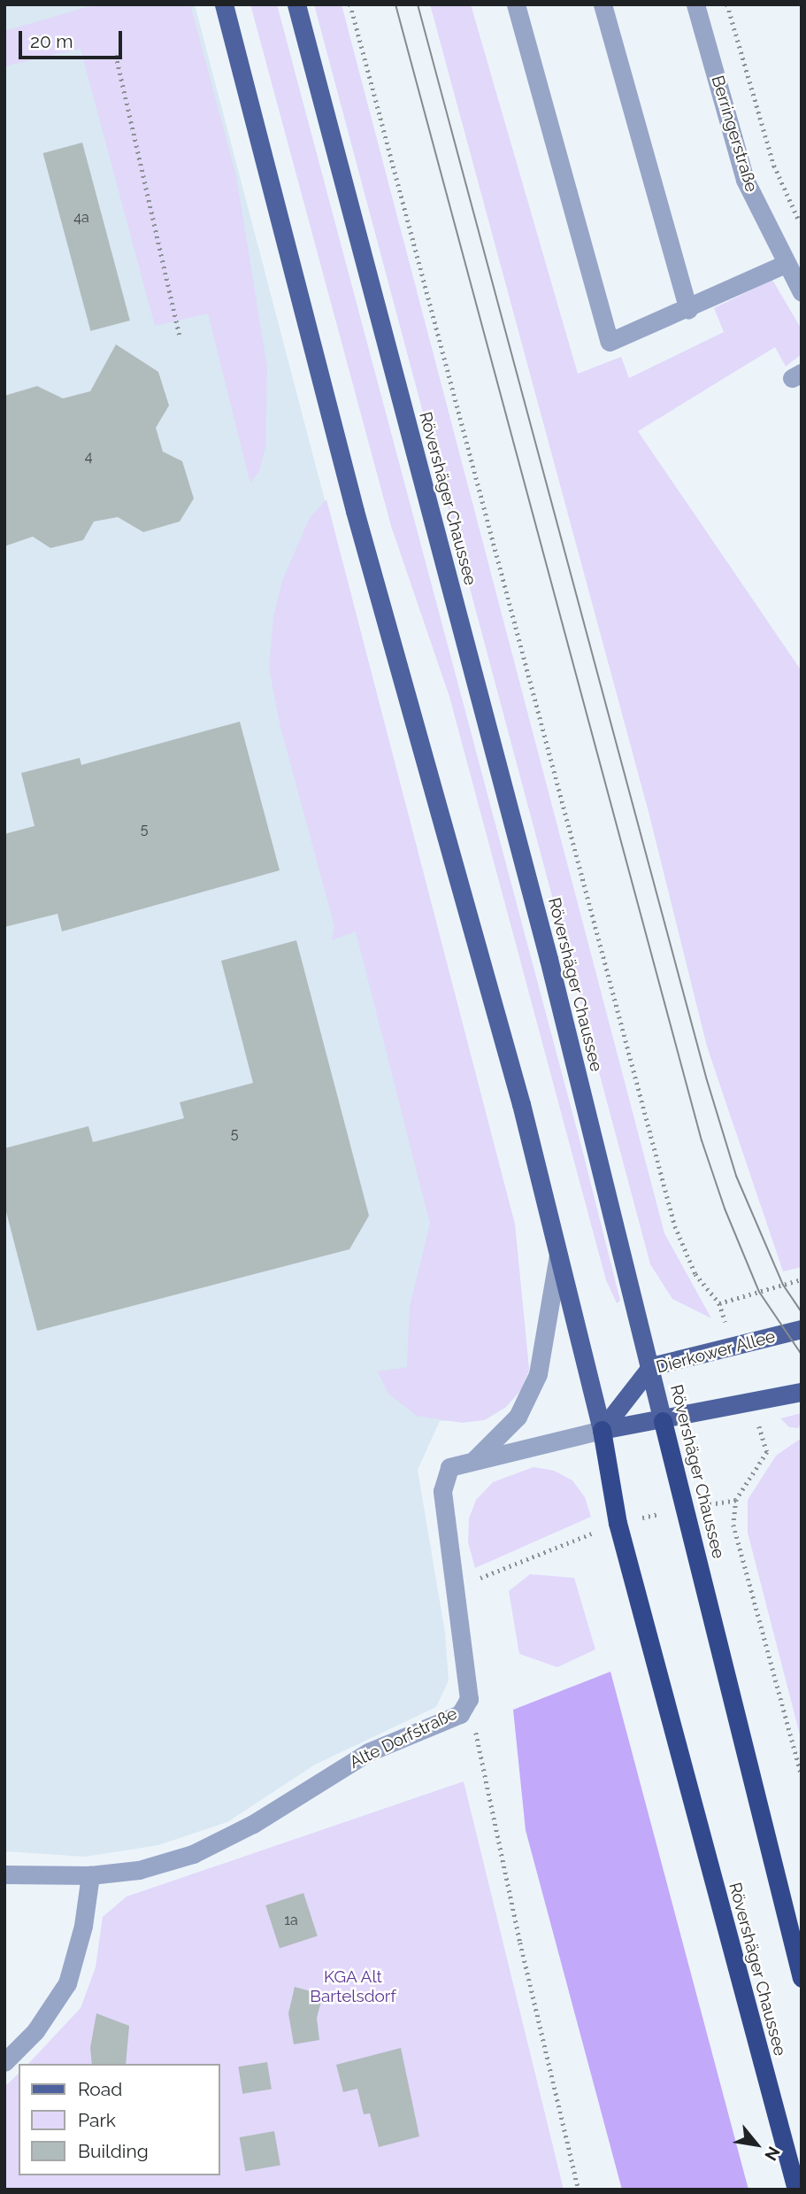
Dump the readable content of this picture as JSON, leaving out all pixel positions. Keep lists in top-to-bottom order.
{
  "streets": {
    "highway": ["Rövershäger Chaussee"],
    "main road": ["Dierkower Allee"],
    "street": ["Berringerstraße", "Alte Dorfstraße"]
  },
  "crossings": [
    ["Rövershäger Chaussee", "Dierkower Allee"],
    ["Rövershäger Chaussee", "Alte Dorfstraße"],
    ["Dierkower Allee", "Alte Dorfstraße"]
  ],
  "parks": ["KGA Alt Bartelsdorf"],
  "house_numbers": [
    "4a",
    "4",
    "5",
    "5",
    "1a"
  ],
  "legend": ["Road", "Park", "Building"],
  "scale_bar": "20 m",
  "north": "bottom right"
}
